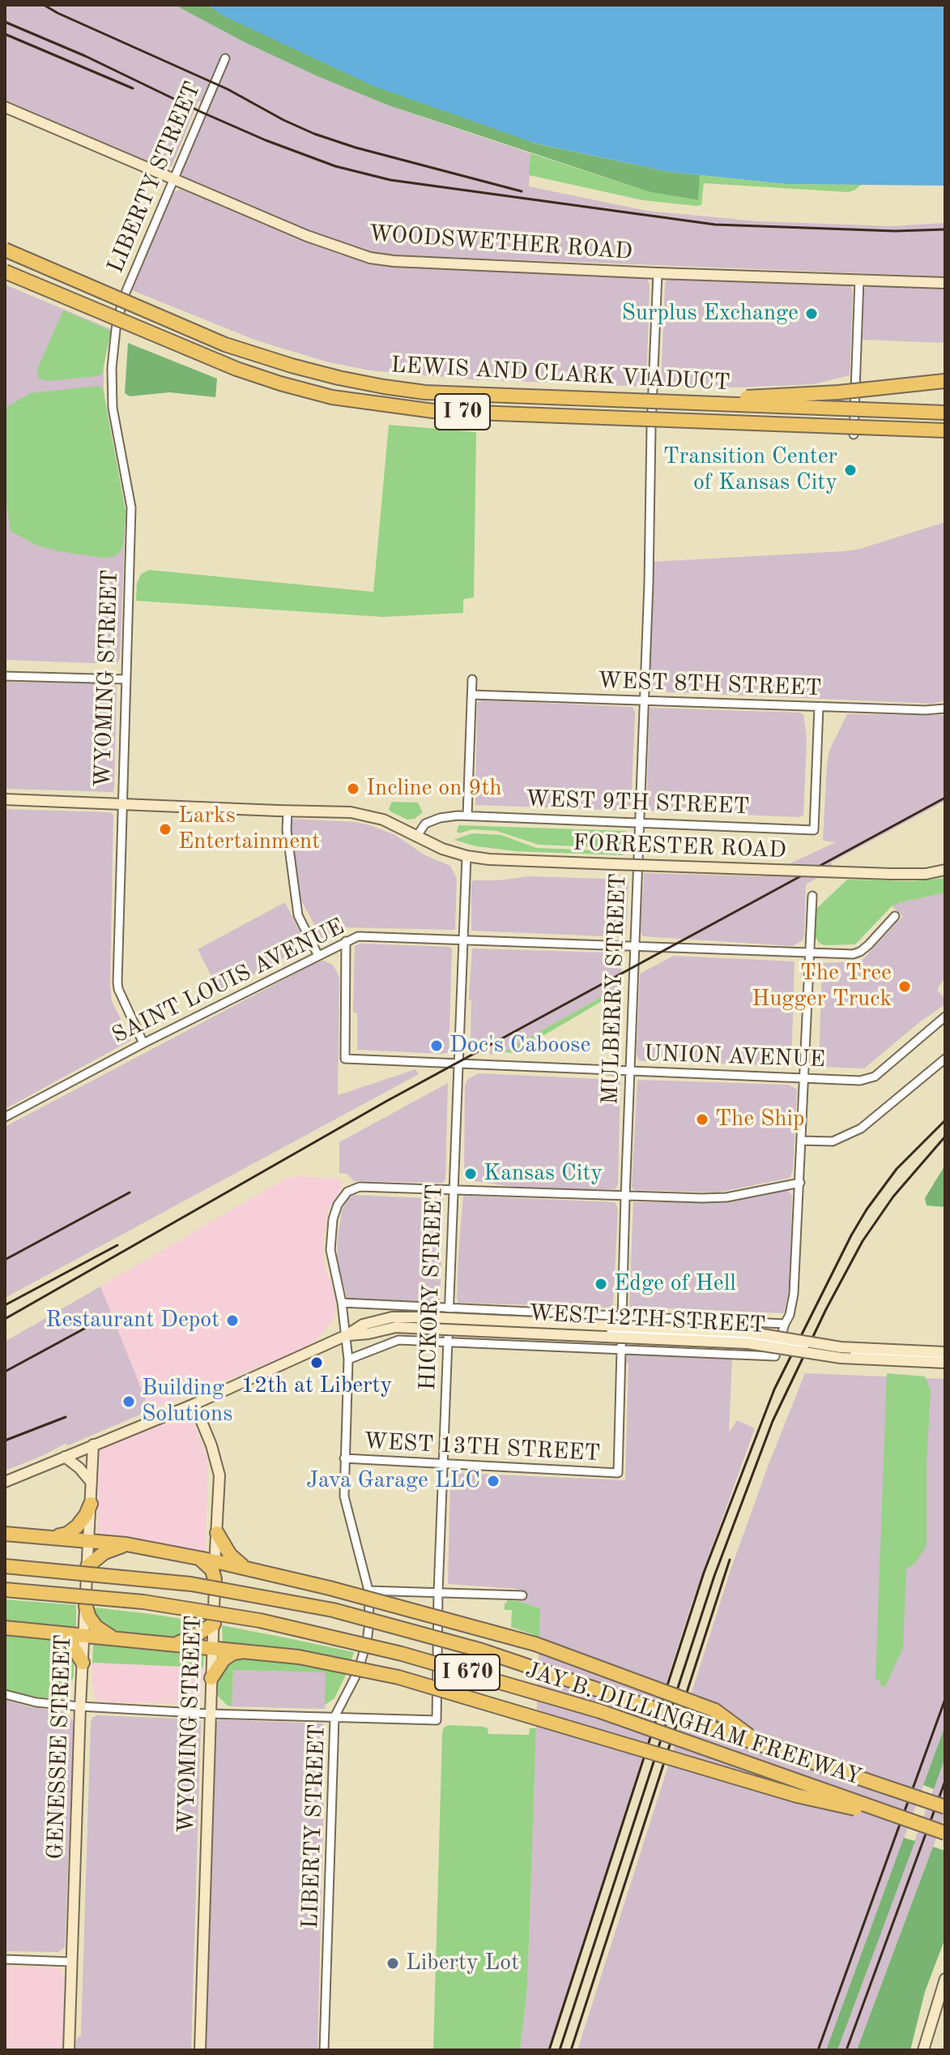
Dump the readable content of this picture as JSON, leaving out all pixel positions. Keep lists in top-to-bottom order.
{
  "streets": {
    "highway": [
      "LEWIS AND CLARK VIADUCT",
      "I 70",
      "I 670",
      "JAY B. DILLINGHAM FREEWAY"
    ],
    "main road": [
      "WOODSWETHER ROAD",
      "WYOMING STREET",
      "FORRESTER ROAD",
      "WEST 12TH STREET",
      "GENESSEE STREET"
    ],
    "street": [
      "LIBERTY STREET",
      "WEST 8TH STREET",
      "WEST 9TH STREET",
      "SAINT LOUIS AVENUE",
      "MULBERRY STREET",
      "UNION AVENUE",
      "HICKORY STREET",
      "WEST 13TH STREET"
    ]
  },
  "crossings": [
    ["LIBERTY STREET", "WOODSWETHER ROAD"],
    ["LIBERTY STREET", "WYOMING STREET"],
    ["LIBERTY STREET", "HICKORY STREET"],
    ["LIBERTY STREET", "WEST 12TH STREET"],
    ["LIBERTY STREET", "WEST 13TH STREET"],
    ["WOODSWETHER ROAD", "MULBERRY STREET"],
    ["WYOMING STREET", "SAINT LOUIS AVENUE"],
    ["WYOMING STREET", "WEST 12TH STREET"],
    ["WYOMING STREET", "GENESSEE STREET"],
    ["WEST 8TH STREET", "WEST 9TH STREET"],
    ["WEST 8TH STREET", "MULBERRY STREET"],
    ["WEST 9TH STREET", "FORRESTER ROAD"],
    ["WEST 9TH STREET", "MULBERRY STREET"],
    ["FORRESTER ROAD", "HICKORY STREET"],
    ["SAINT LOUIS AVENUE", "MULBERRY STREET"],
    ["SAINT LOUIS AVENUE", "UNION AVENUE"],
    ["SAINT LOUIS AVENUE", "HICKORY STREET"],
    ["MULBERRY STREET", "UNION AVENUE"],
    ["MULBERRY STREET", "WEST 12TH STREET"],
    ["MULBERRY STREET", "WEST 13TH STREET"],
    ["UNION AVENUE", "HICKORY STREET"],
    ["HICKORY STREET", "WEST 12TH STREET"],
    ["HICKORY STREET", "WEST 13TH STREET"],
    ["WEST 12TH STREET", "GENESSEE STREET"]
  ],
  "places": [
    "Surplus Exchange",
    "Transition Center of Kansas City",
    "Incline on 9th",
    "Larks Entertainment",
    "The Tree Hugger Truck",
    "Doc's Caboose",
    "The Ship",
    "Kansas City",
    "Edge of Hell",
    "Restaurant Depot",
    "12th at Liberty",
    "Building Solutions",
    "Java Garage LLC",
    "Liberty Lot"
  ]
}
